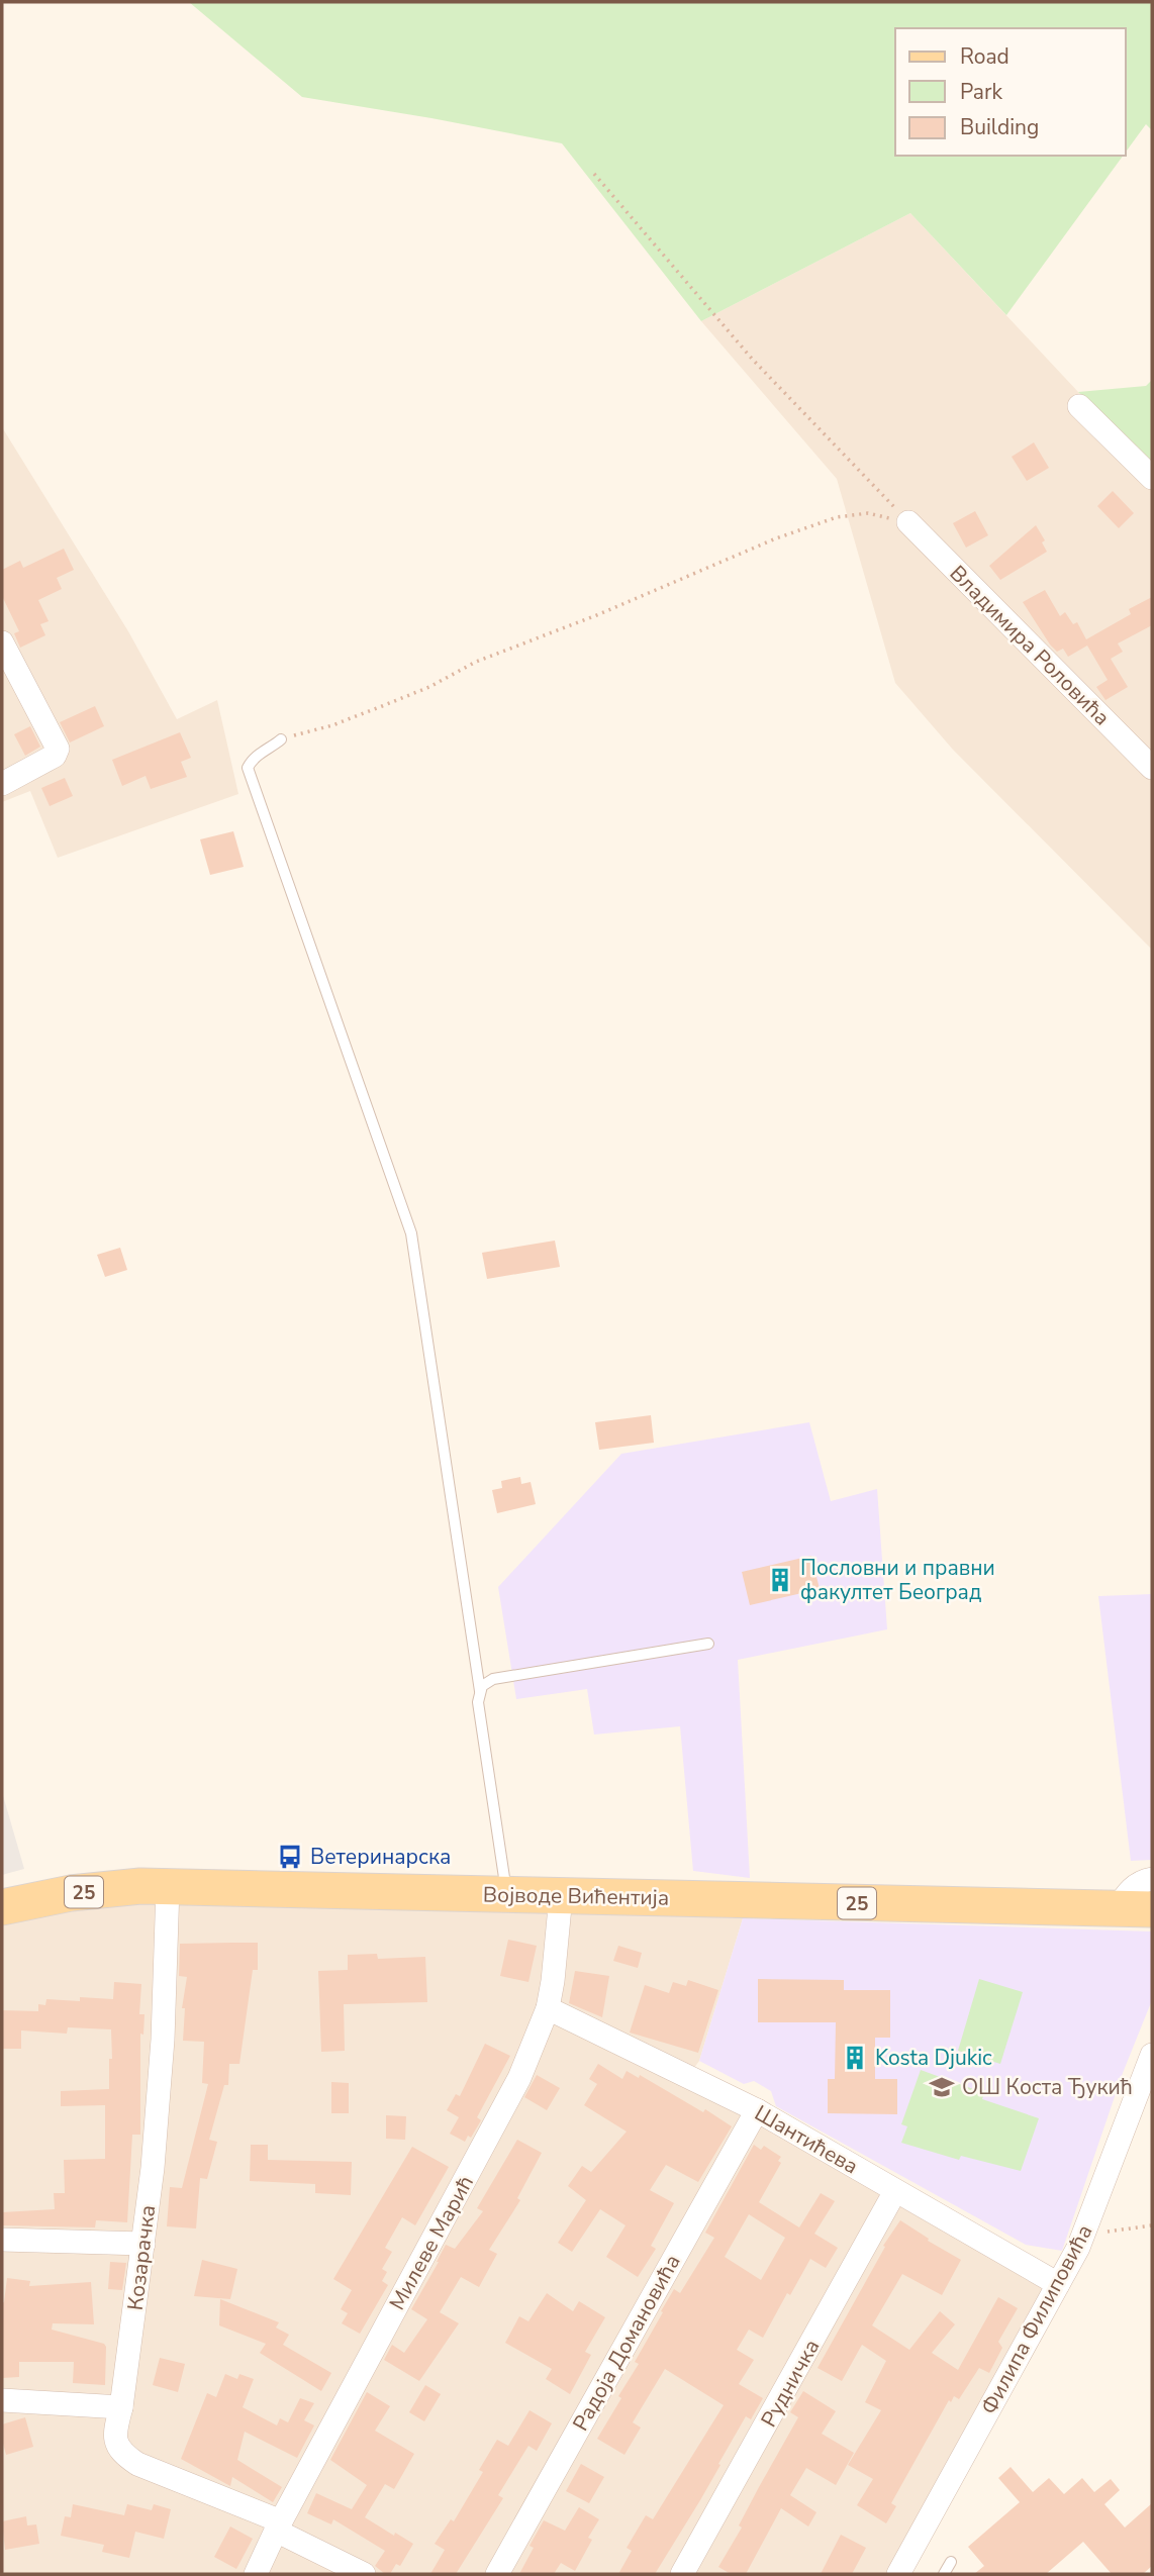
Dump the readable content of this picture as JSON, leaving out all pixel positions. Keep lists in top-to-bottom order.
{
  "streets": {
    "main road": ["25", "Војводе Вићентија"],
    "street": [
      "Владимира Роловића",
      "Шантићева",
      "Милеве Марић",
      "Козарачка",
      "Филипа Филиповића",
      "Радоја Домановића",
      "Рудничка"
    ]
  },
  "crossings": [
    ["Војводе Вићентија", "Милеве Марић"],
    ["Војводе Вићентија", "Козарачка"],
    ["Шантићева", "Милеве Марић"],
    ["Шантићева", "Филипа Филиповића"],
    ["Шантићева", "Радоја Домановића"],
    ["Шантићева", "Рудничка"],
    ["Милеве Марић", "Козарачка"]
  ],
  "places": {
    "building": ["Пословни и правни факултет Београд", "Kosta Djukic"],
    "bus stop": ["Ветеринарска"],
    "school or university": ["ОШ Коста Ђукић"]
  },
  "legend": ["Road", "Park", "Building"]
}
